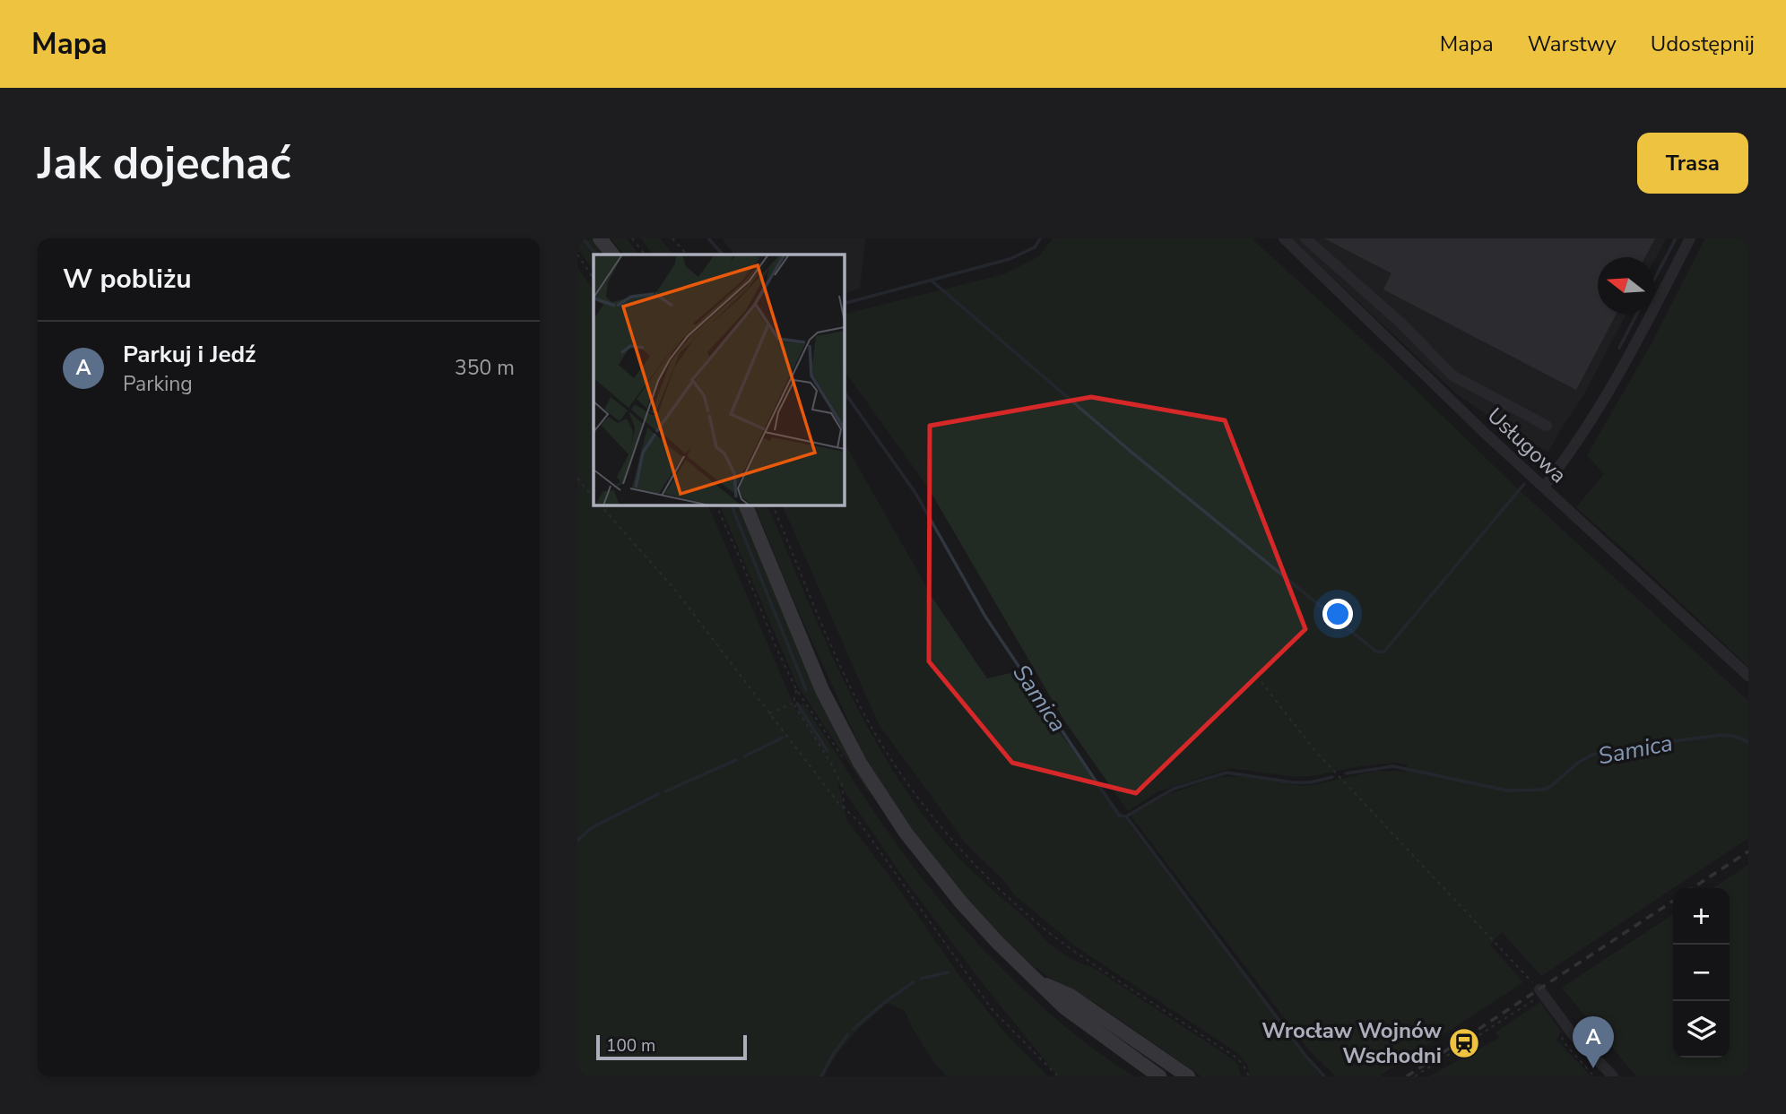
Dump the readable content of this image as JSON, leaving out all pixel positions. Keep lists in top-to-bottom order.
{
  "streets": {
    "lane": ["Usługowa"]
  },
  "water": ["Samica"],
  "places": {
    "station": ["Wrocław Wojnów Wschodni"]
  },
  "scale_bar": "100 m",
  "north": "left",
  "page": {
    "header": "Mapa",
    "nav": ["Mapa", "Warstwy", "Udostępnij"],
    "buttons": "Trasa",
    "title": "Jak dojechać",
    "heading": "W pobliżu",
    "list": [
      {
        "mark": "A",
        "name": "Parkuj i Jedź",
        "note": "Parking",
        "value": "350 m"
      }
    ],
    "map_buttons": ["+", "−"],
    "pins": "A",
    "scale": "100 m"
  }
}
